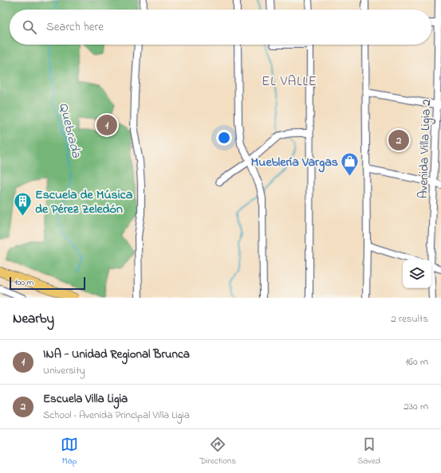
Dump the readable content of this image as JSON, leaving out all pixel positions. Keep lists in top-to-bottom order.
{
  "streets": {
    "street": ["Avenida Villa Ligia 2"]
  },
  "districts": ["EL VALLE"],
  "water": ["Quebrada"],
  "places": {
    "shop": ["Mueblería Vargas"],
    "building": ["Escuela de Música de Pérez Zeledón"]
  },
  "scale_bar": "100 m",
  "page": {
    "search": "Search here",
    "pins": ["1", "2"],
    "scale": "100 m",
    "heading": ["Nearby", "2 results"],
    "list": [
      {
        "mark": "1",
        "name": "INA - Unidad Regional Brunca",
        "note": "University",
        "value": "160 m"
      },
      {
        "mark": "2",
        "name": "Escuela Villa Ligia",
        "note": "School · Avenida Principal Villa Ligia",
        "value": "230 m"
      }
    ],
    "nav": ["Map", "Directions", "Saved"]
  }
}
